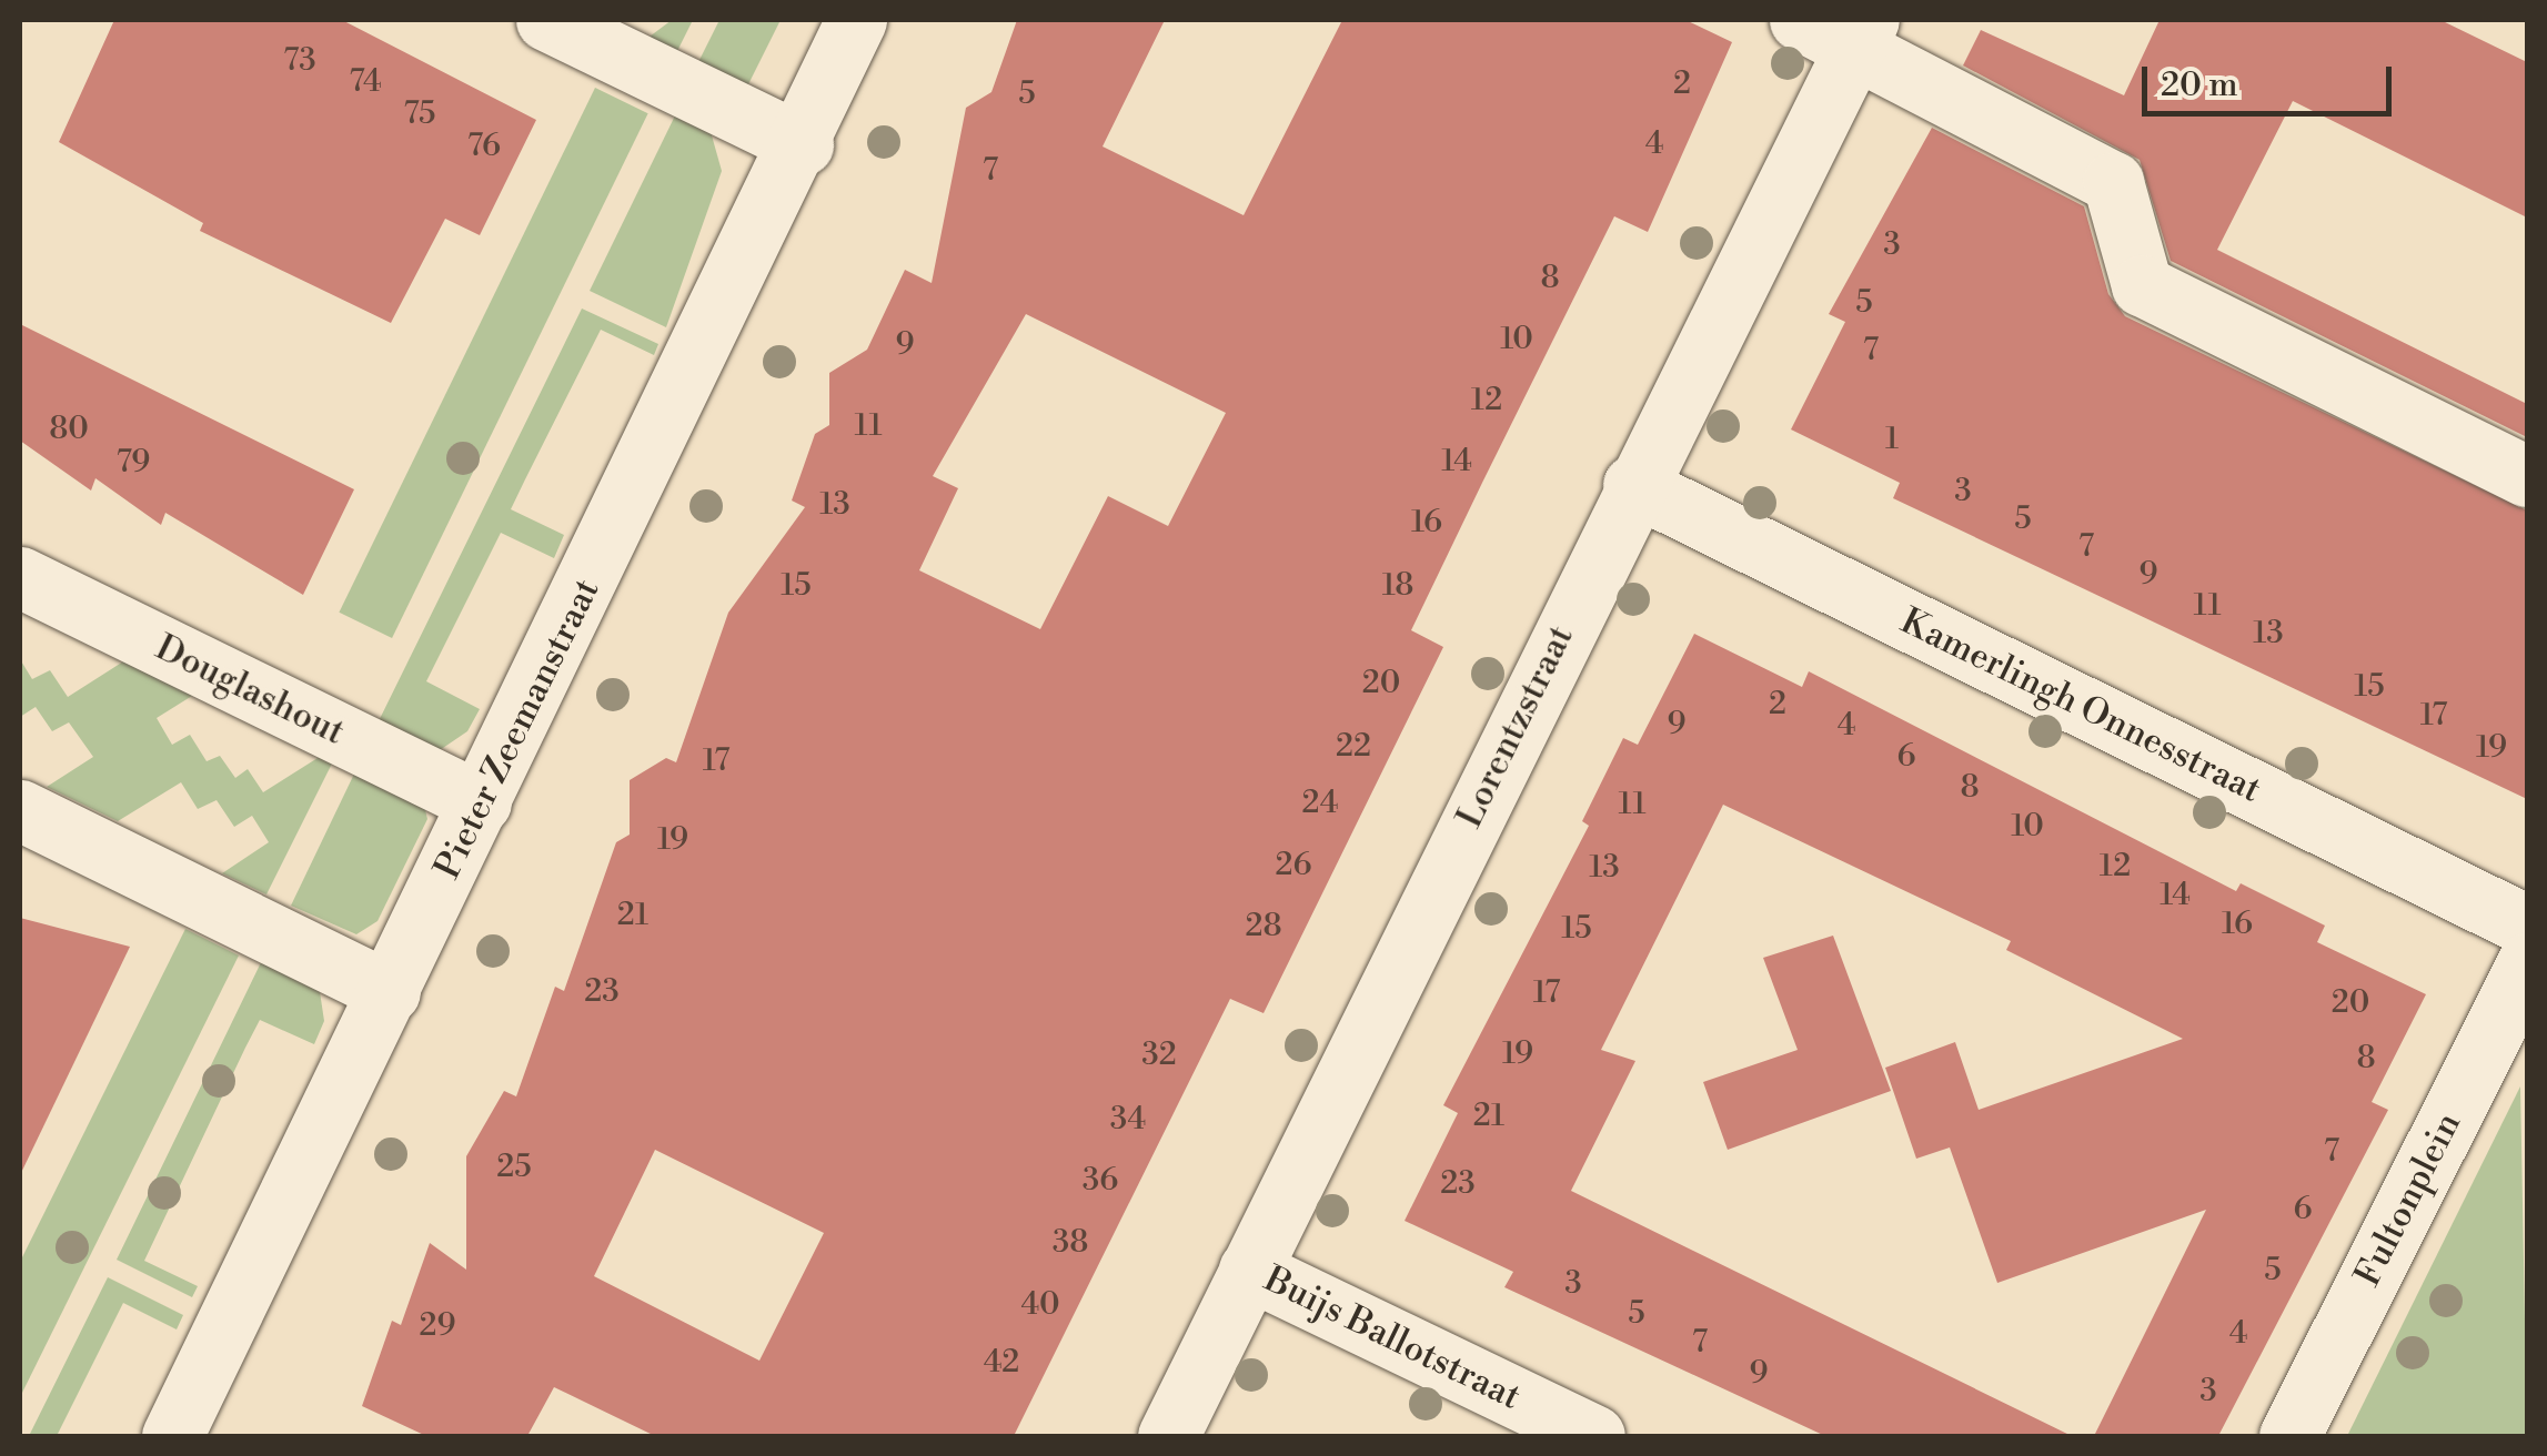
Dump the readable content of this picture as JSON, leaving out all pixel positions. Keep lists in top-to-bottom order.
{
  "streets": {
    "street": [
      "Douglashout",
      "Kamerlingh Onnesstraat",
      "Lorentzstraat",
      "Pieter Zeemanstraat",
      "Fultonplein",
      "Buijs Ballotstraat"
    ]
  },
  "crossings": [
    ["Douglashout", "Pieter Zeemanstraat"],
    ["Kamerlingh Onnesstraat", "Lorentzstraat"],
    ["Lorentzstraat", "Buijs Ballotstraat"]
  ],
  "house_numbers": [
    "73",
    "74",
    "2",
    "5",
    "75",
    "4",
    "76",
    "7",
    "3",
    "8",
    "5",
    "10",
    "9",
    "7",
    "12",
    "11",
    "80",
    "1",
    "14",
    "79",
    "3",
    "13",
    "5",
    "16",
    "7",
    "9",
    "15",
    "18",
    "11",
    "13",
    "20",
    "15",
    "2",
    "17",
    "9",
    "4",
    "22",
    "19",
    "6",
    "17",
    "8",
    "24",
    "11",
    "10",
    "19",
    "26",
    "12",
    "13",
    "14",
    "21",
    "16",
    "28",
    "15",
    "23",
    "17",
    "20",
    "19",
    "32",
    "8",
    "21",
    "34",
    "7",
    "25",
    "36",
    "23",
    "6",
    "38",
    "5",
    "3",
    "40",
    "5",
    "29",
    "4",
    "7",
    "42",
    "9",
    "3"
  ],
  "scale_bar": "20 m"
}
